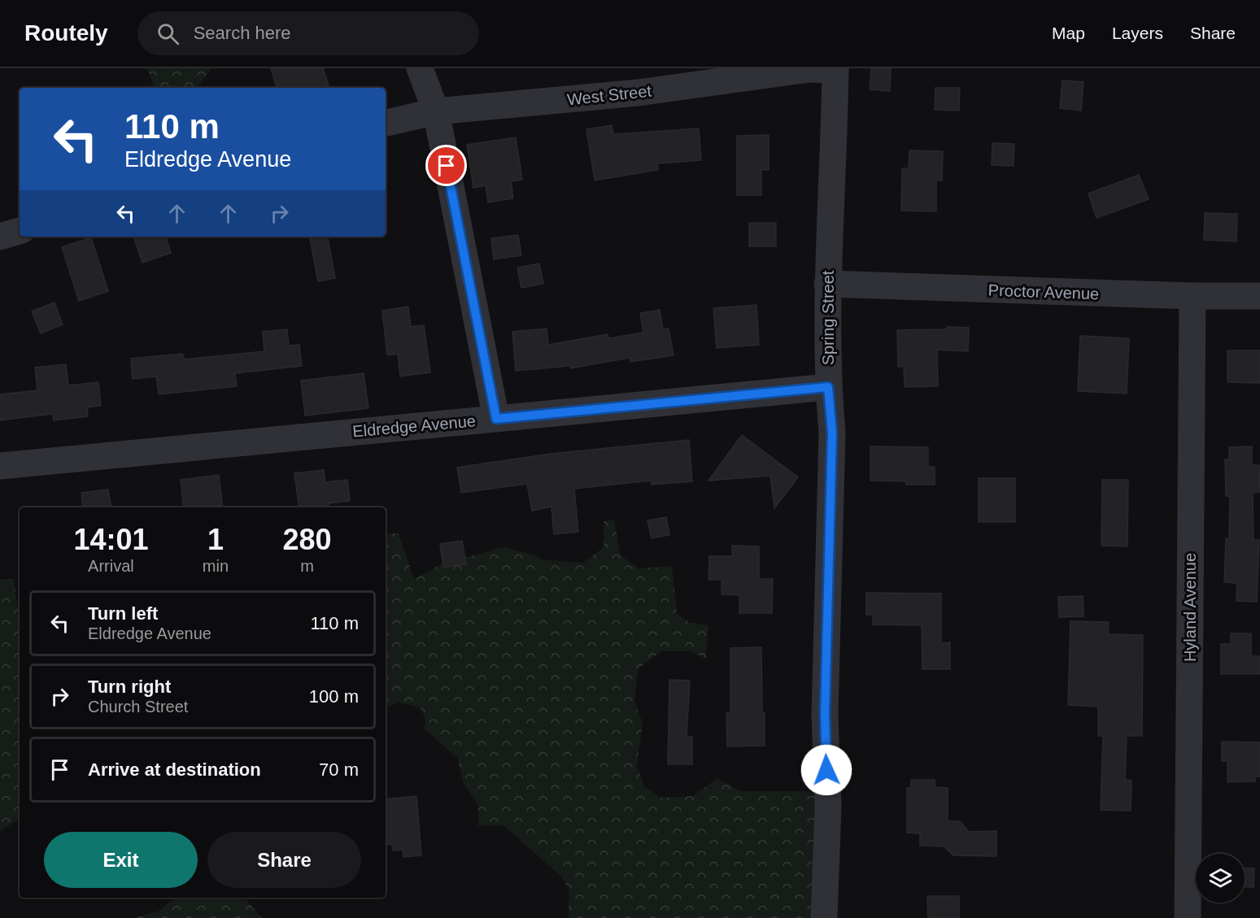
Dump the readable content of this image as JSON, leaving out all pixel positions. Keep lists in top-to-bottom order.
{
  "streets": {
    "street": [
      "West Street",
      "Proctor Avenue",
      "Spring Street",
      "Eldredge Avenue",
      "Hyland Avenue"
    ]
  },
  "crossings": [
    ["West Street", "Spring Street"],
    ["Proctor Avenue", "Spring Street"],
    ["Proctor Avenue", "Hyland Avenue"],
    ["Spring Street", "Eldredge Avenue"]
  ],
  "page": {
    "header": "Routely",
    "search": "Search here",
    "nav": ["Map", "Layers", "Share"],
    "turn": ["110 m", "Eldredge Avenue"],
    "eta": [
      "14:01",
      "Arrival",
      "1",
      "min",
      "280",
      "m"
    ],
    "list": [
      {
        "name": "Turn left",
        "note": "Eldredge Avenue",
        "value": "110 m"
      },
      {
        "name": "Turn right",
        "note": "Church Street",
        "value": "100 m"
      },
      {
        "name": "Arrive at destination",
        "value": "70 m"
      }
    ],
    "buttons": ["Exit", "Share"]
  }
}
